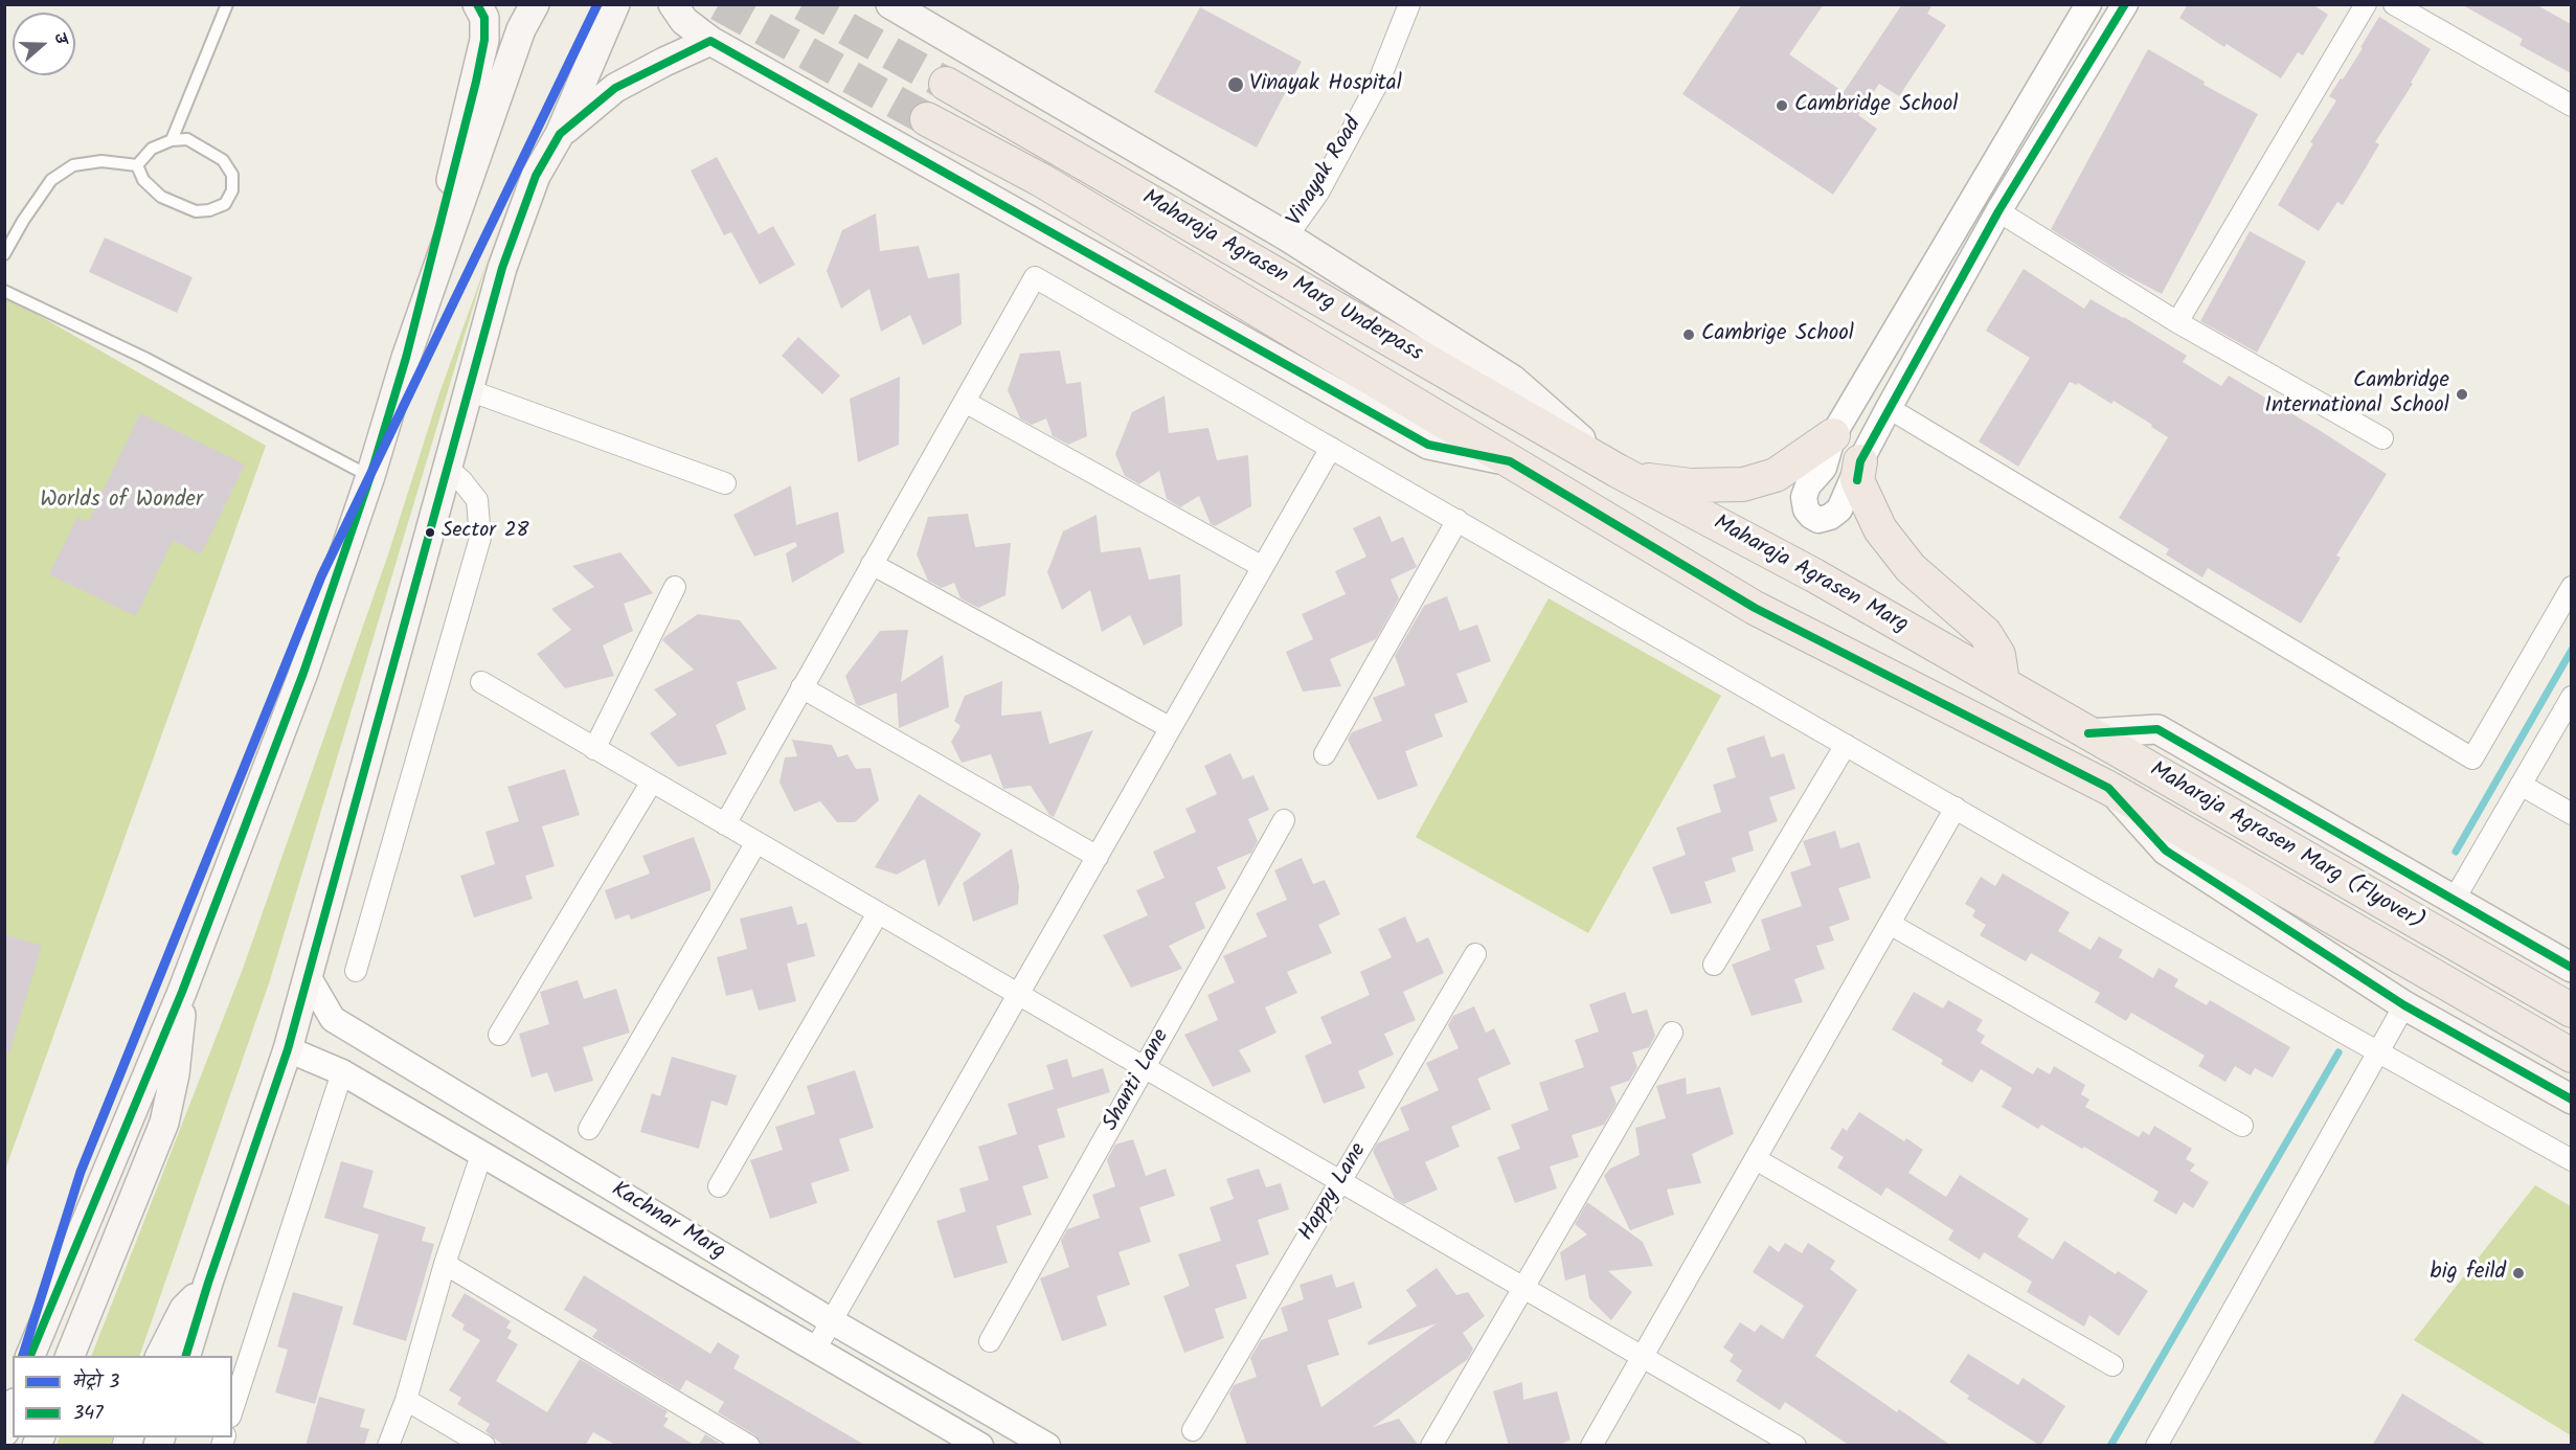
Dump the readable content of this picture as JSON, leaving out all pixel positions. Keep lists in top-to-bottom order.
{
  "streets": {
    "main road": ["Maharaja Agrasen Marg Underpass", "Maharaja Agrasen Marg", "Maharaja Agrasen Marg (Flyover)"],
    "street": [
      "Vinayak Road",
      "Shanti Lane",
      "Happy Lane",
      "Kachnar Marg"
    ]
  },
  "crossings": [
    ["Maharaja Agrasen Marg Underpass", "Maharaja Agrasen Marg"],
    ["Maharaja Agrasen Marg", "Maharaja Agrasen Marg (Flyover)"]
  ],
  "parks": ["Worlds of Wonder"],
  "places": [
    "Vinayak Hospital",
    "Cambridge School",
    "Cambrige School",
    "Cambridge International School",
    "Sector 28",
    "big feild"
  ],
  "lines": ["metro line 3", "transit line 347"],
  "legend": ["मेट्रो 3", "347"],
  "north": "right"
}
